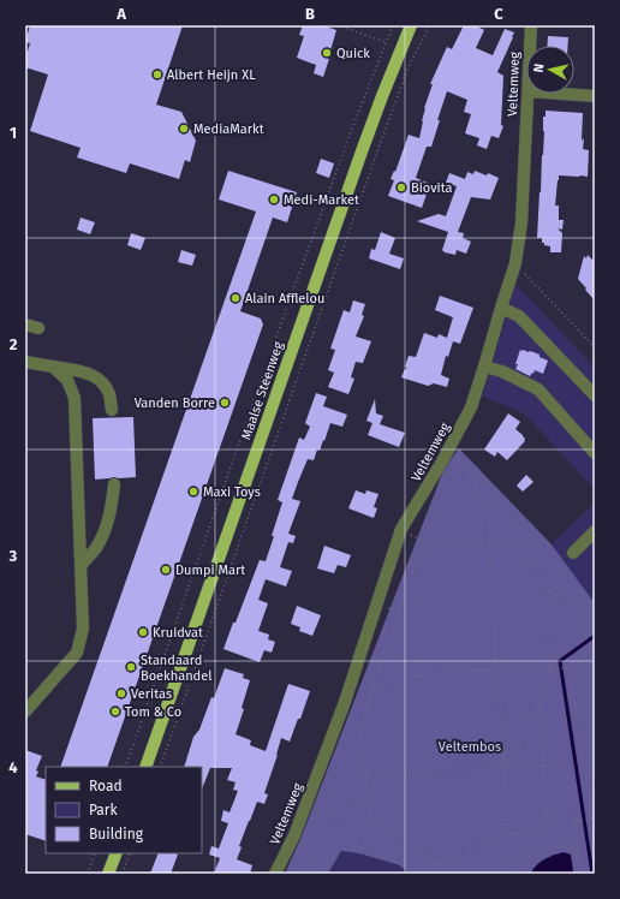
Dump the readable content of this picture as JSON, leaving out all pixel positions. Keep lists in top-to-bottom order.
{
  "streets": {
    "main road": ["Maalse Steenweg"],
    "street": ["Veltemweg"]
  },
  "parks": ["Veltembos"],
  "places": [
    "Quick",
    "Albert Heijn XL",
    "MediaMarkt",
    "Biovita",
    "Medi-Market",
    "Alain Afflelou",
    "Vanden Borre",
    "Maxi Toys",
    "Dumpi Mart",
    "Kruidvat",
    "Standaard Boekhandel",
    "Veritas",
    "Tom & Co"
  ],
  "legend": ["Road", "Park", "Building"],
  "north": "left",
  "grid": {
    "columns": ["A", "B", "C"],
    "rows": [
      "1",
      "2",
      "3",
      "4"
    ]
  }
}
